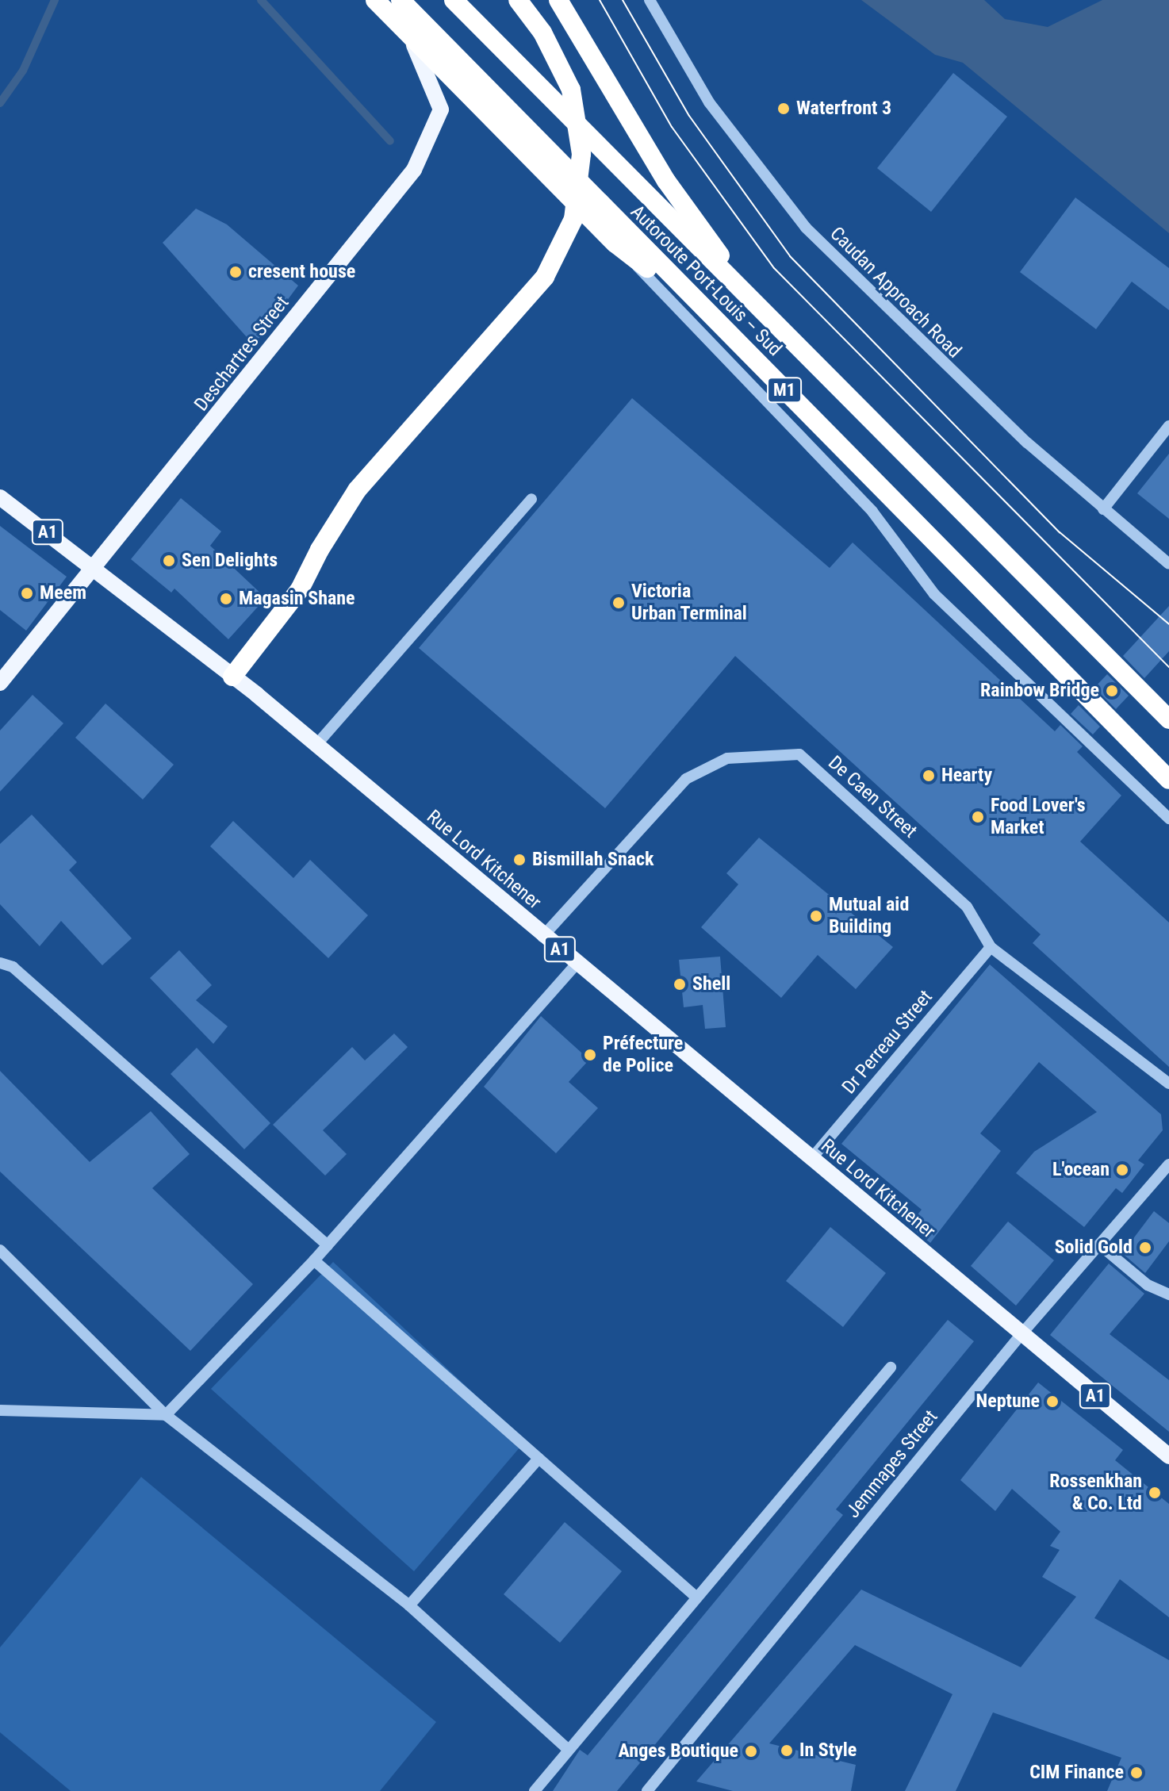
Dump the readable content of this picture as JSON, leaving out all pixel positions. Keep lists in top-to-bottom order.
{
  "streets": {
    "highway": ["Autoroute Port-Louis – Sud", "M1"],
    "main road": ["Deschartres Street", "A1", "Rue Lord Kitchener"],
    "street": [
      "Caudan Approach Road",
      "De Caen Street",
      "Dr Perreau Street",
      "Jemmapes Street"
    ]
  },
  "crossings": [
    ["Deschartres Street", "Rue Lord Kitchener"],
    ["De Caen Street", "Rue Lord Kitchener"],
    ["De Caen Street", "Dr Perreau Street"],
    ["Rue Lord Kitchener", "Dr Perreau Street"],
    ["Rue Lord Kitchener", "Jemmapes Street"]
  ],
  "places": [
    "Waterfront 3",
    "cresent house",
    "Sen Delights",
    "Meem",
    "Magasin Shane",
    "Victoria Urban Terminal",
    "Rainbow Bridge",
    "Hearty",
    "Food Lover's Market",
    "Bismillah Snack",
    "Mutual aid Building",
    "Shell",
    "Préfecture de Police",
    "L'ocean",
    "Solid Gold",
    "Neptune",
    "Rossenkhan & Co. Ltd",
    "In Style",
    "Anges Boutique",
    "CIM Finance"
  ]
}
